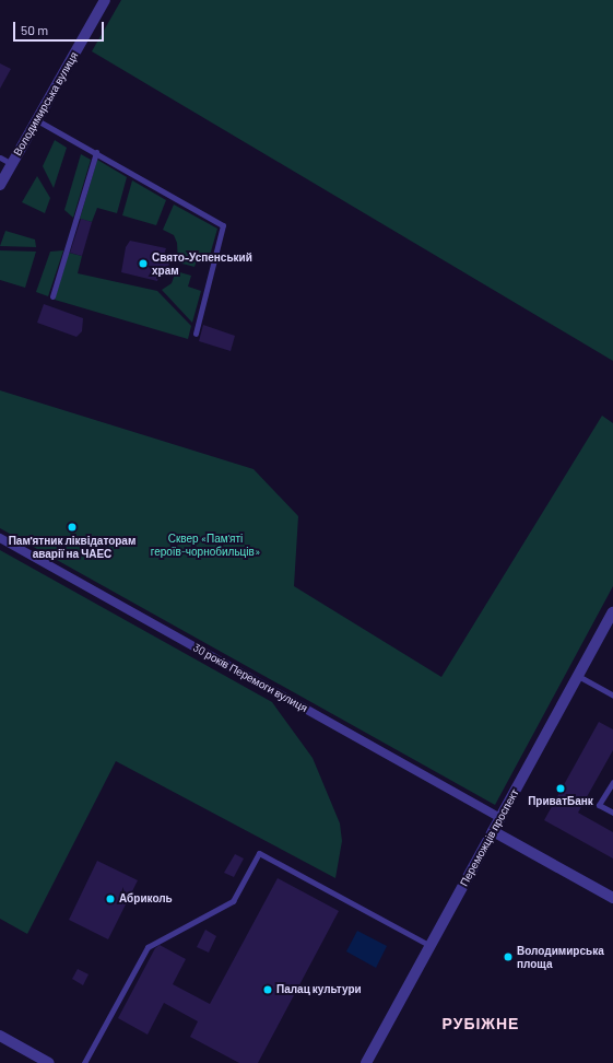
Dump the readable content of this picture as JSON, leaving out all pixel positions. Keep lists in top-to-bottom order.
{
  "streets": {
    "street": ["Володимирська вулиця", "30 років Перемоги вулиця", "Переможців проспект"]
  },
  "crossings": [
    ["30 років Перемоги вулиця", "Переможців проспект"]
  ],
  "districts": ["РУБІЖНЕ"],
  "parks": ["Сквер «Пам'яті героїв-чорнобильців»"],
  "places": [
    "Свято-Успенський храм",
    "Пам'ятник ліквідаторам аварії на ЧАЕС",
    "ПриватБанк",
    "Абриколь",
    "Володимирська площа",
    "Палац культури"
  ],
  "scale_bar": "50 m"
}
